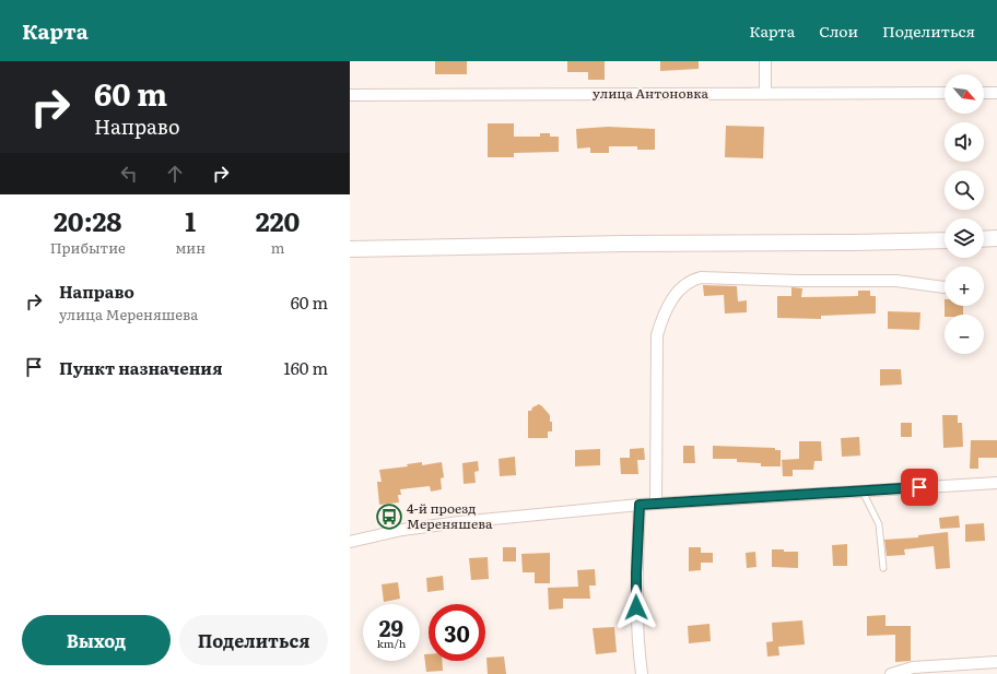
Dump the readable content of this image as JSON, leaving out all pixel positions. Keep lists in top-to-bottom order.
{
  "streets": {
    "street": ["улица Антоновка"]
  },
  "places": {
    "bus stop": ["4-й проезд Мереняшева"]
  },
  "north": "bottom right",
  "page": {
    "header": "Карта",
    "nav": ["Карта", "Слои", "Поделиться"],
    "turn": ["60 m", "Направо"],
    "map_buttons": ["+", "−"],
    "eta": [
      "20:28",
      "Прибытие",
      "1",
      "мин",
      "220",
      "m"
    ],
    "list": [
      {
        "name": "Направо",
        "note": "улица Мереняшева",
        "value": "60 m"
      },
      {
        "name": "Пункт назначения",
        "value": "160 m"
      }
    ],
    "speed": "29 km/h",
    "limit": "30",
    "buttons": ["Выход", "Поделиться"]
  }
}
